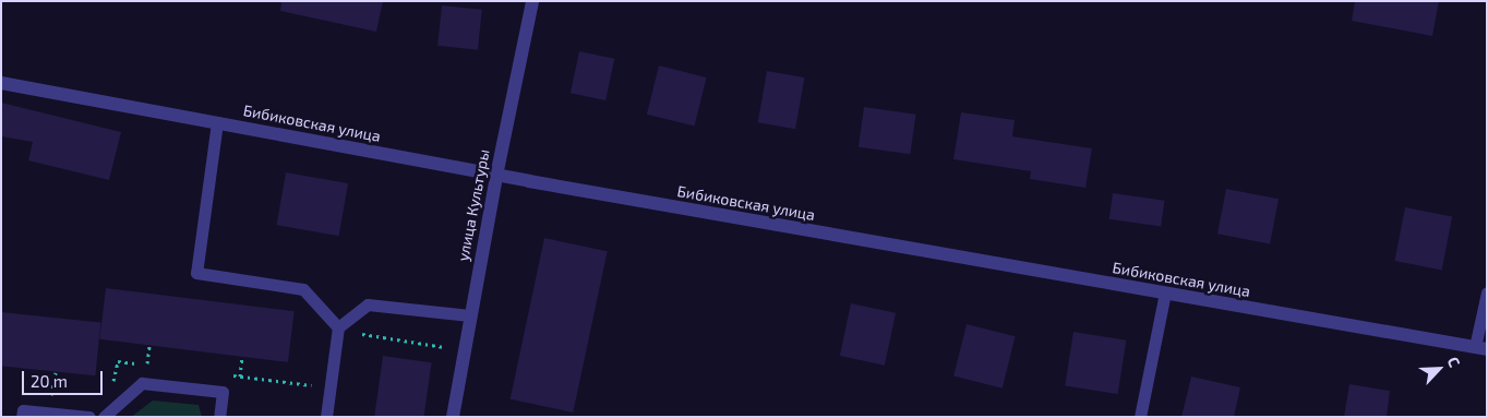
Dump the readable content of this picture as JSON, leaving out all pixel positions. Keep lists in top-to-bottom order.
{
  "streets": {
    "street": ["Бибиковская улица", "улица Культуры"]
  },
  "crossings": [
    ["Бибиковская улица", "улица Культуры"]
  ],
  "scale_bar": "20 m",
  "north": "top right"
}
